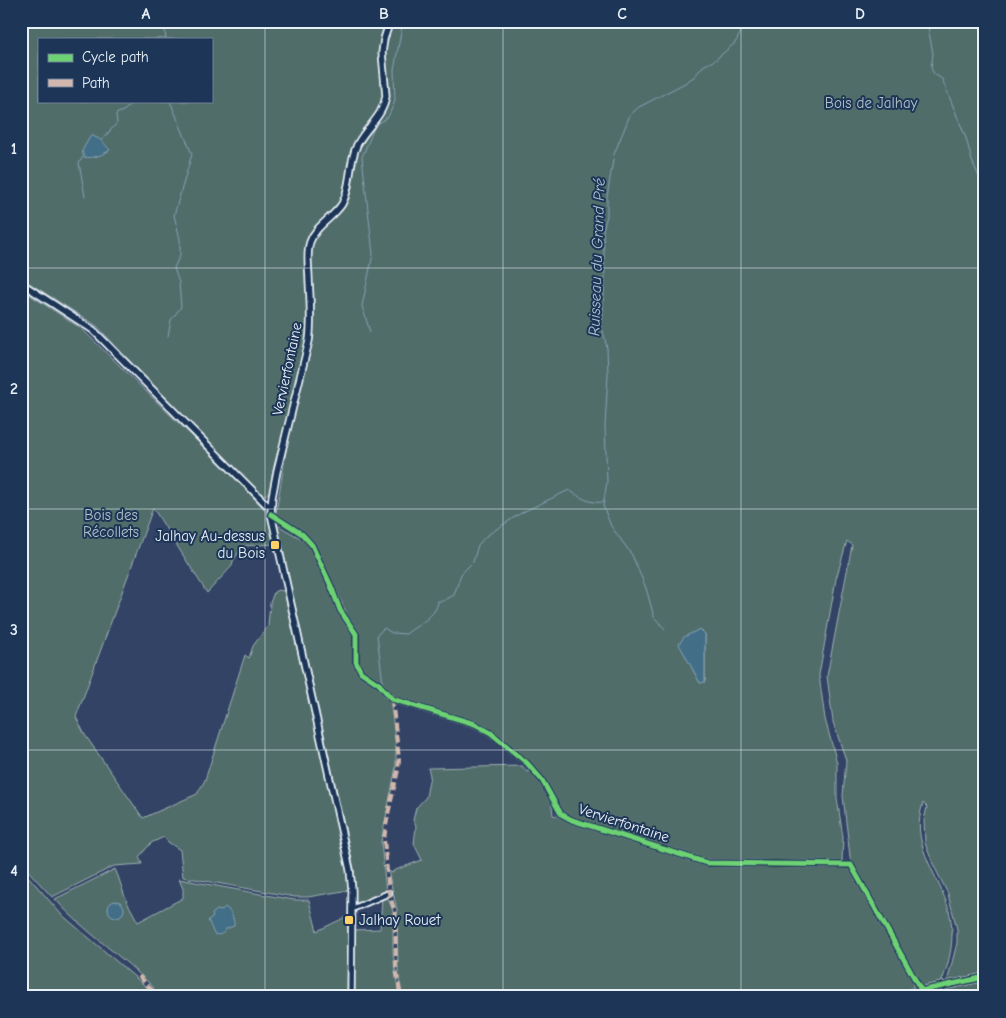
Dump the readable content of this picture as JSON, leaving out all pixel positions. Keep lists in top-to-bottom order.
{
  "streets": {
    "main road": ["Vervierfontaine"]
  },
  "water": ["Ruisseau du Grand Pré"],
  "parks": ["Bois de Jalhay", "Bois des Récollets"],
  "places": {
    "transit": ["Jalhay Au-dessus du Bois", "Jalhay Rouet"]
  },
  "legend": ["Cycle path", "Path"],
  "grid": {
    "columns": [
      "A",
      "B",
      "C",
      "D"
    ],
    "rows": [
      "1",
      "2",
      "3",
      "4"
    ]
  }
}
